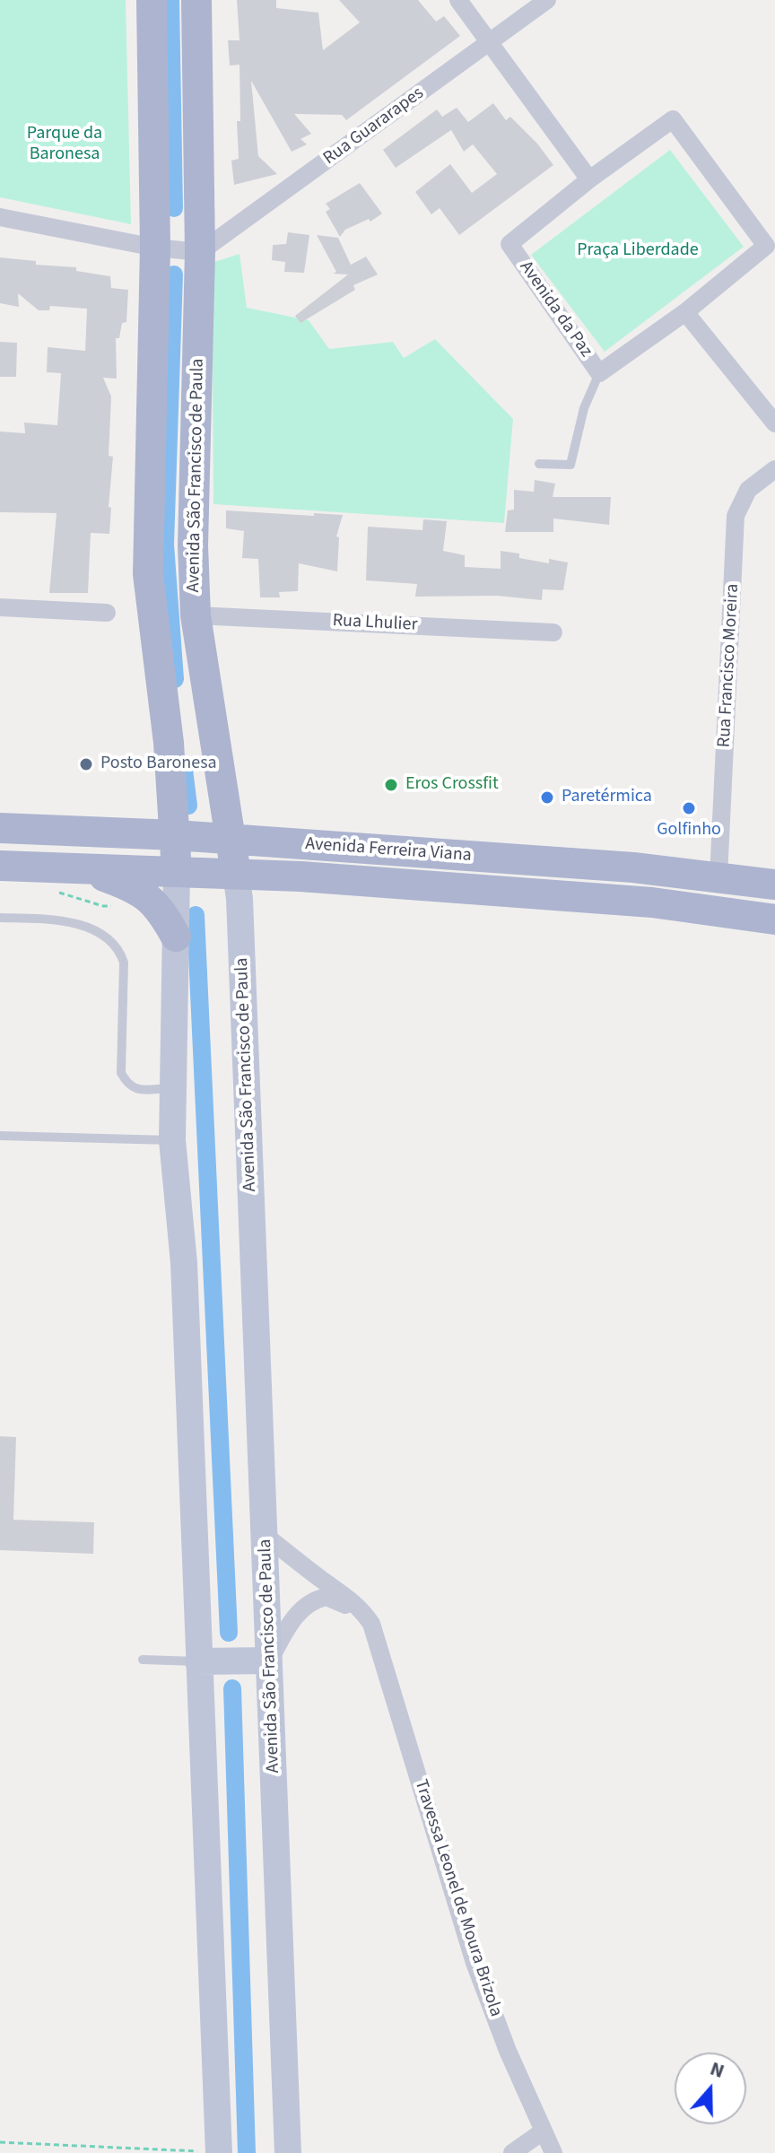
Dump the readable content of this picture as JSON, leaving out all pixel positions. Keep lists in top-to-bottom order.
{
  "streets": {
    "main road": ["Avenida São Francisco de Paula", "Avenida Ferreira Viana"],
    "street": [
      "Rua Guararapes",
      "Avenida da Paz",
      "Rua Lhulier",
      "Rua Francisco Moreira",
      "Travessa Leonel de Moura Brizola"
    ]
  },
  "crossings": [
    ["Rua Guararapes", "Avenida São Francisco de Paula"],
    ["Avenida São Francisco de Paula", "Rua Lhulier"],
    ["Avenida São Francisco de Paula", "Avenida Ferreira Viana"],
    ["Avenida São Francisco de Paula", "Travessa Leonel de Moura Brizola"],
    ["Rua Francisco Moreira", "Avenida Ferreira Viana"]
  ],
  "parks": ["Parque da Baronesa", "Praça Liberdade"],
  "places": [
    "Posto Baronesa",
    "Eros Crossfit",
    "Paretérmica",
    "Golfinho"
  ],
  "north": "top"
}
